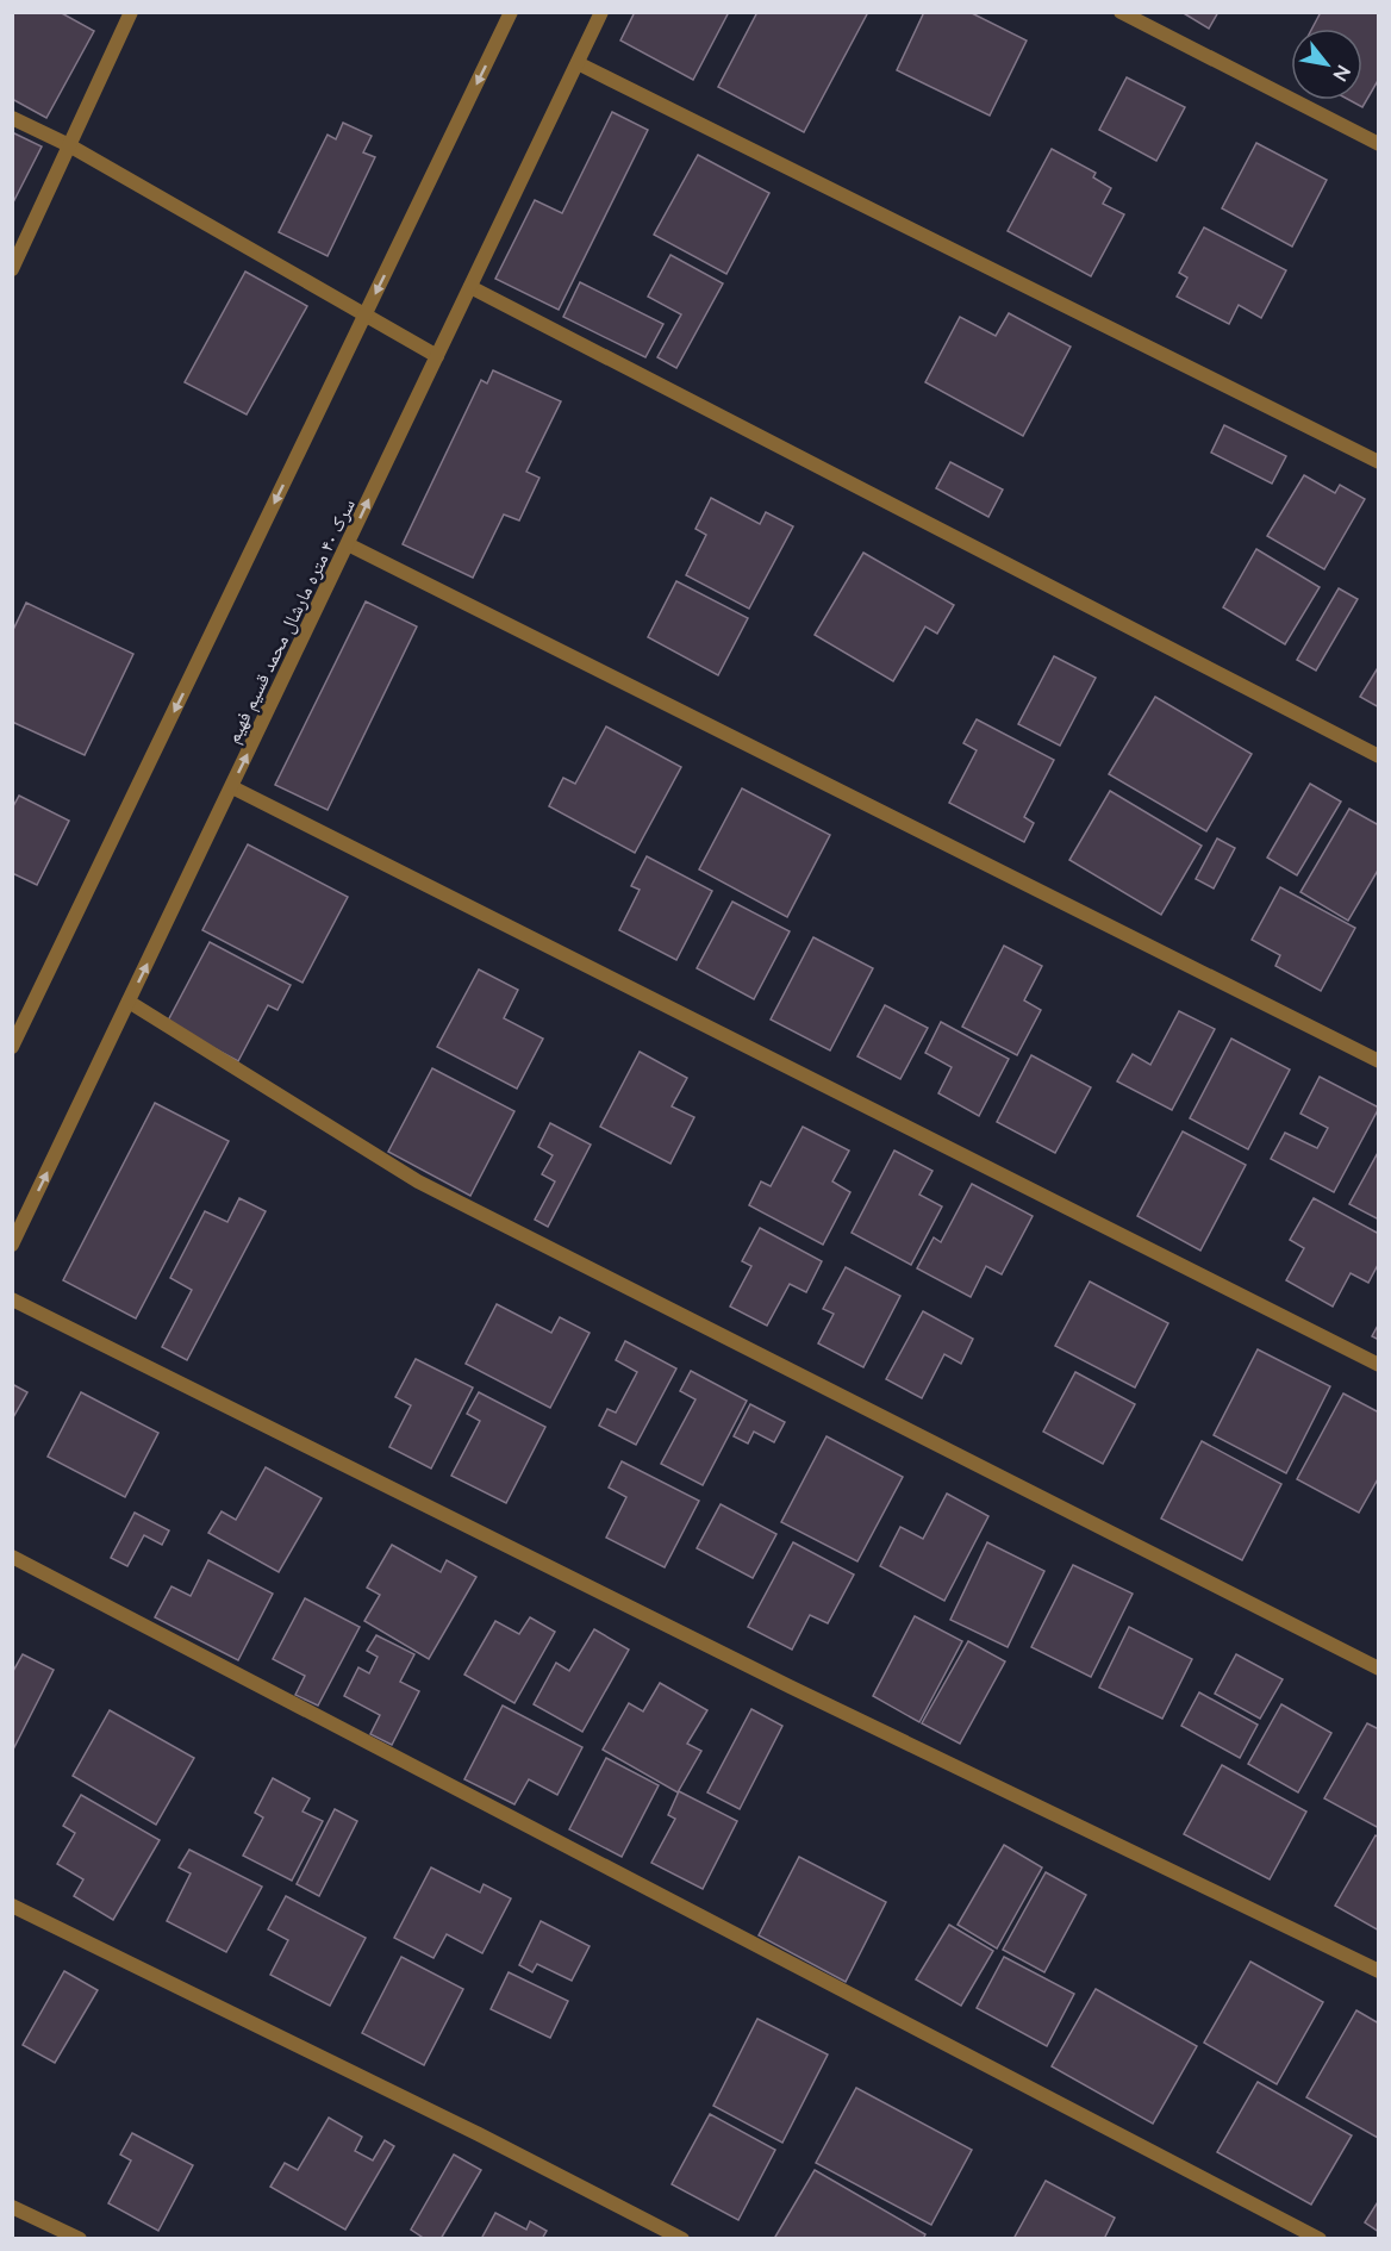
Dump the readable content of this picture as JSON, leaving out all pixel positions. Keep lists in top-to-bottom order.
{
  "streets": {
    "street": ["سرک ۴۰ متره مارشال محمد قسیم فهیم"]
  },
  "north": "bottom right"
}
